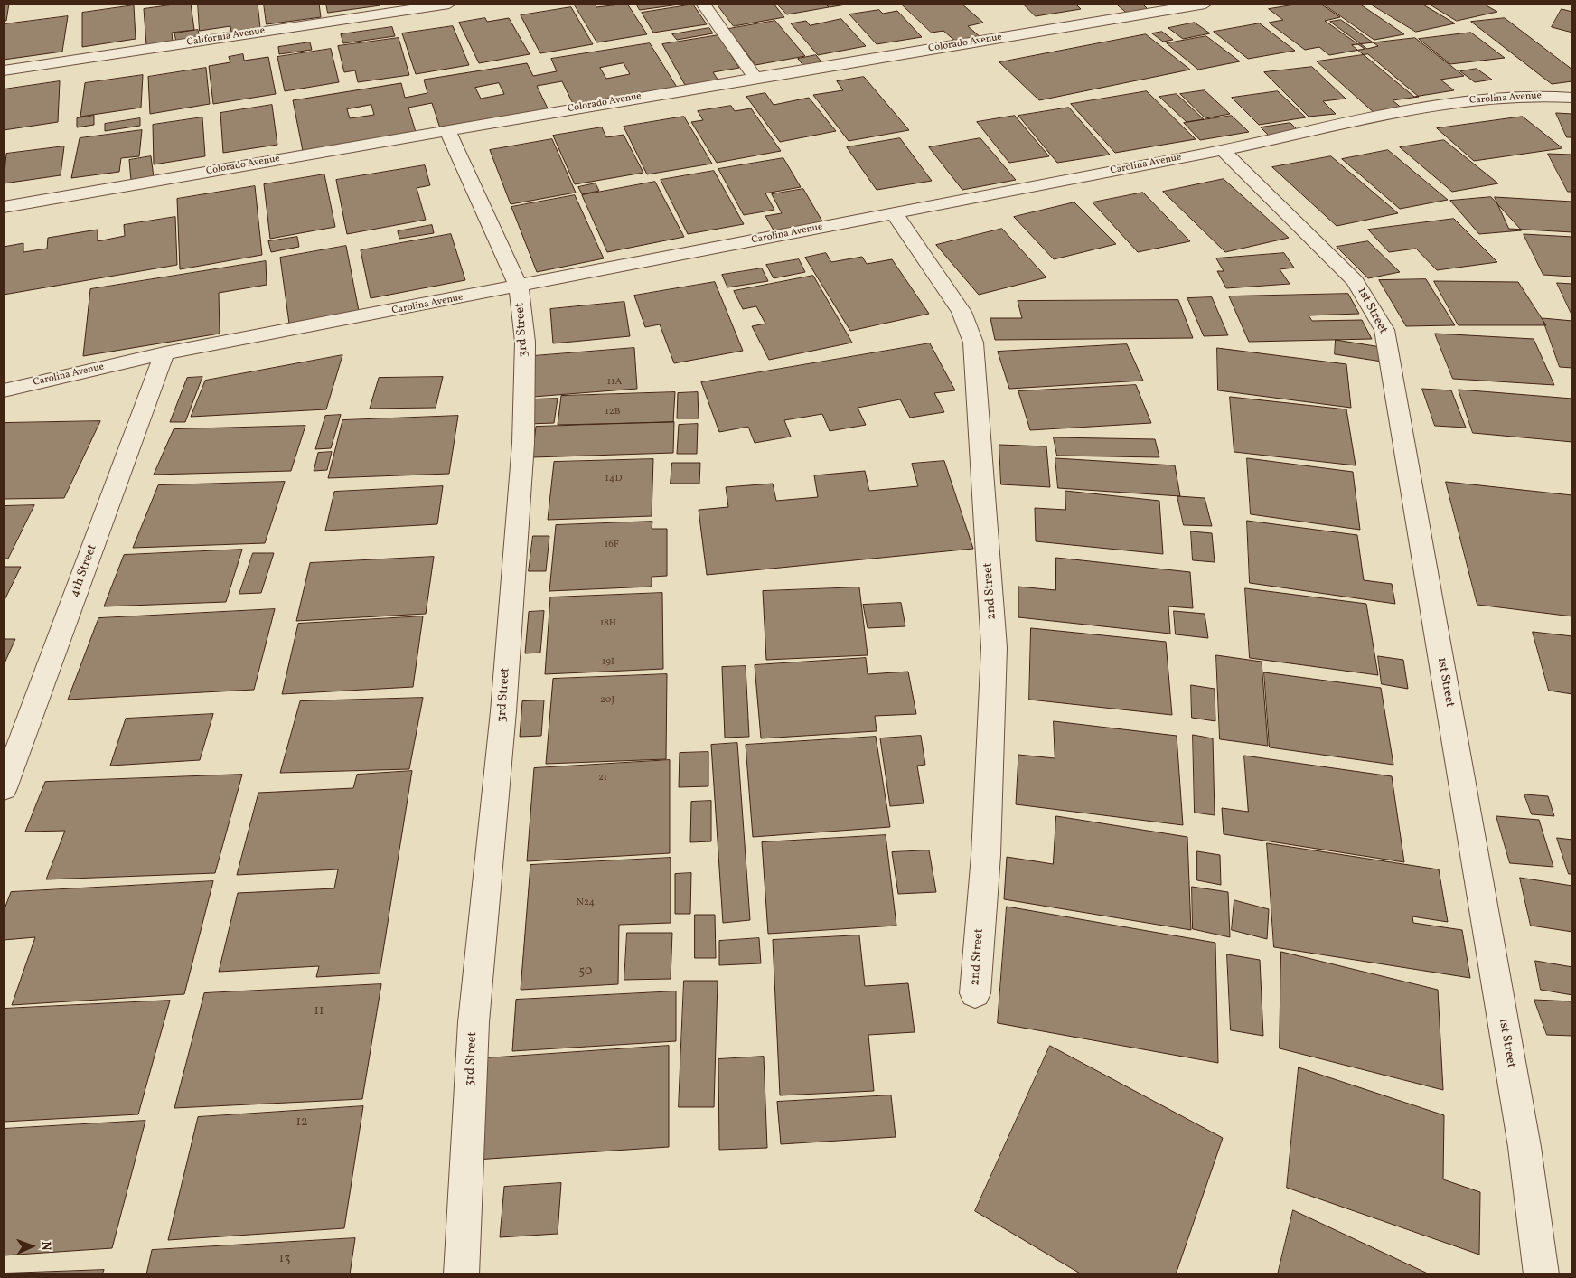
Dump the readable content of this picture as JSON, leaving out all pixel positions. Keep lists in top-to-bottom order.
{
  "streets": {
    "street": [
      "California Avenue",
      "Colorado Avenue",
      "Carolina Avenue",
      "1st Street",
      "3rd Street",
      "4th Street",
      "2nd Street"
    ]
  },
  "crossings": [
    ["Colorado Avenue", "3rd Street"],
    ["Carolina Avenue", "1st Street"],
    ["Carolina Avenue", "3rd Street"],
    ["Carolina Avenue", "4th Street"],
    ["Carolina Avenue", "2nd Street"]
  ],
  "house_numbers": [
    "11A",
    "12B",
    "14D",
    "16F",
    "18H",
    "19I",
    "20J",
    "21",
    "N24",
    "50",
    "11",
    "12",
    "13"
  ],
  "north": "right"
}
